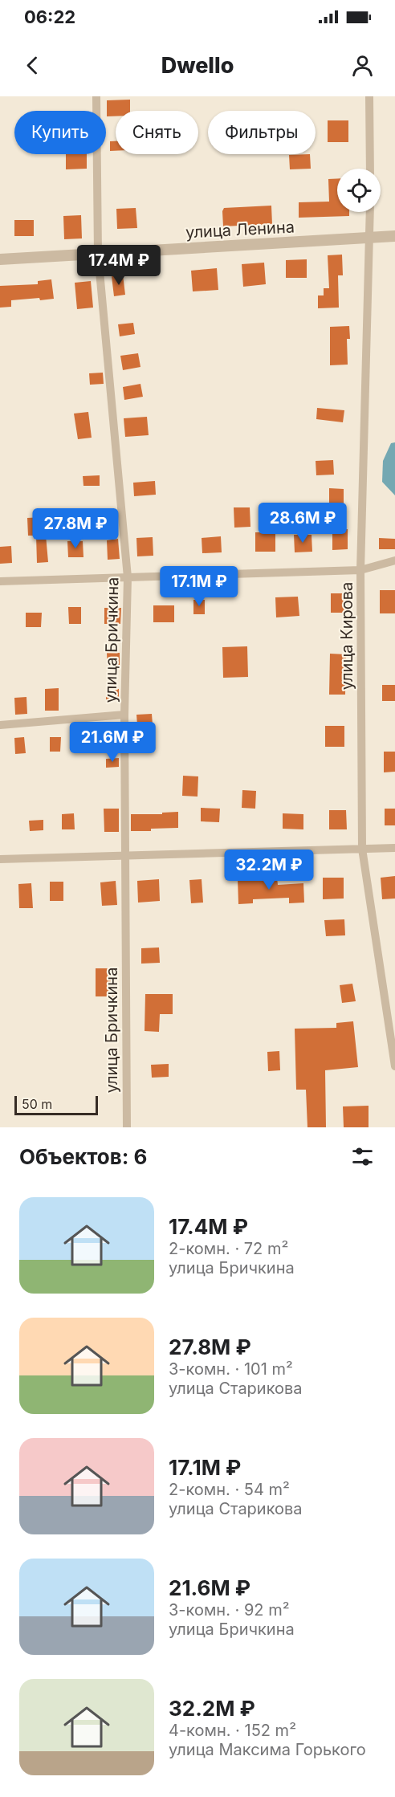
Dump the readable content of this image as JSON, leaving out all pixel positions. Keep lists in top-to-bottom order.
{
  "streets": {
    "street": ["улица Ленина", "улица Кирова", "улица Бричкина"]
  },
  "crossings": [
    ["улица Ленина", "улица Кирова"],
    ["улица Ленина", "улица Бричкина"]
  ],
  "scale_bar": "50 m",
  "page": {
    "status": "06:22",
    "header": "Dwello",
    "chip": ["Купить", "Снять", "Фильтры"],
    "price": [
      "17.4M ₽",
      "28.6M ₽",
      "27.8M ₽",
      "17.1M ₽",
      "21.6M ₽",
      "32.2M ₽"
    ],
    "scale": "50 m",
    "heading": "Объектов: 6",
    "list": [
      {
        "name": "17.4M ₽",
        "note": "2-комн. · 72 m² · улица Бричкина"
      },
      {
        "name": "27.8M ₽",
        "note": "3-комн. · 101 m² · улица Старикова"
      },
      {
        "name": "17.1M ₽",
        "note": "2-комн. · 54 m² · улица Старикова"
      },
      {
        "name": "21.6M ₽",
        "note": "3-комн. · 92 m² · улица Бричкина"
      },
      {
        "name": "32.2M ₽",
        "note": "4-комн. · 152 m² · улица Максима Горького"
      }
    ]
  }
}
